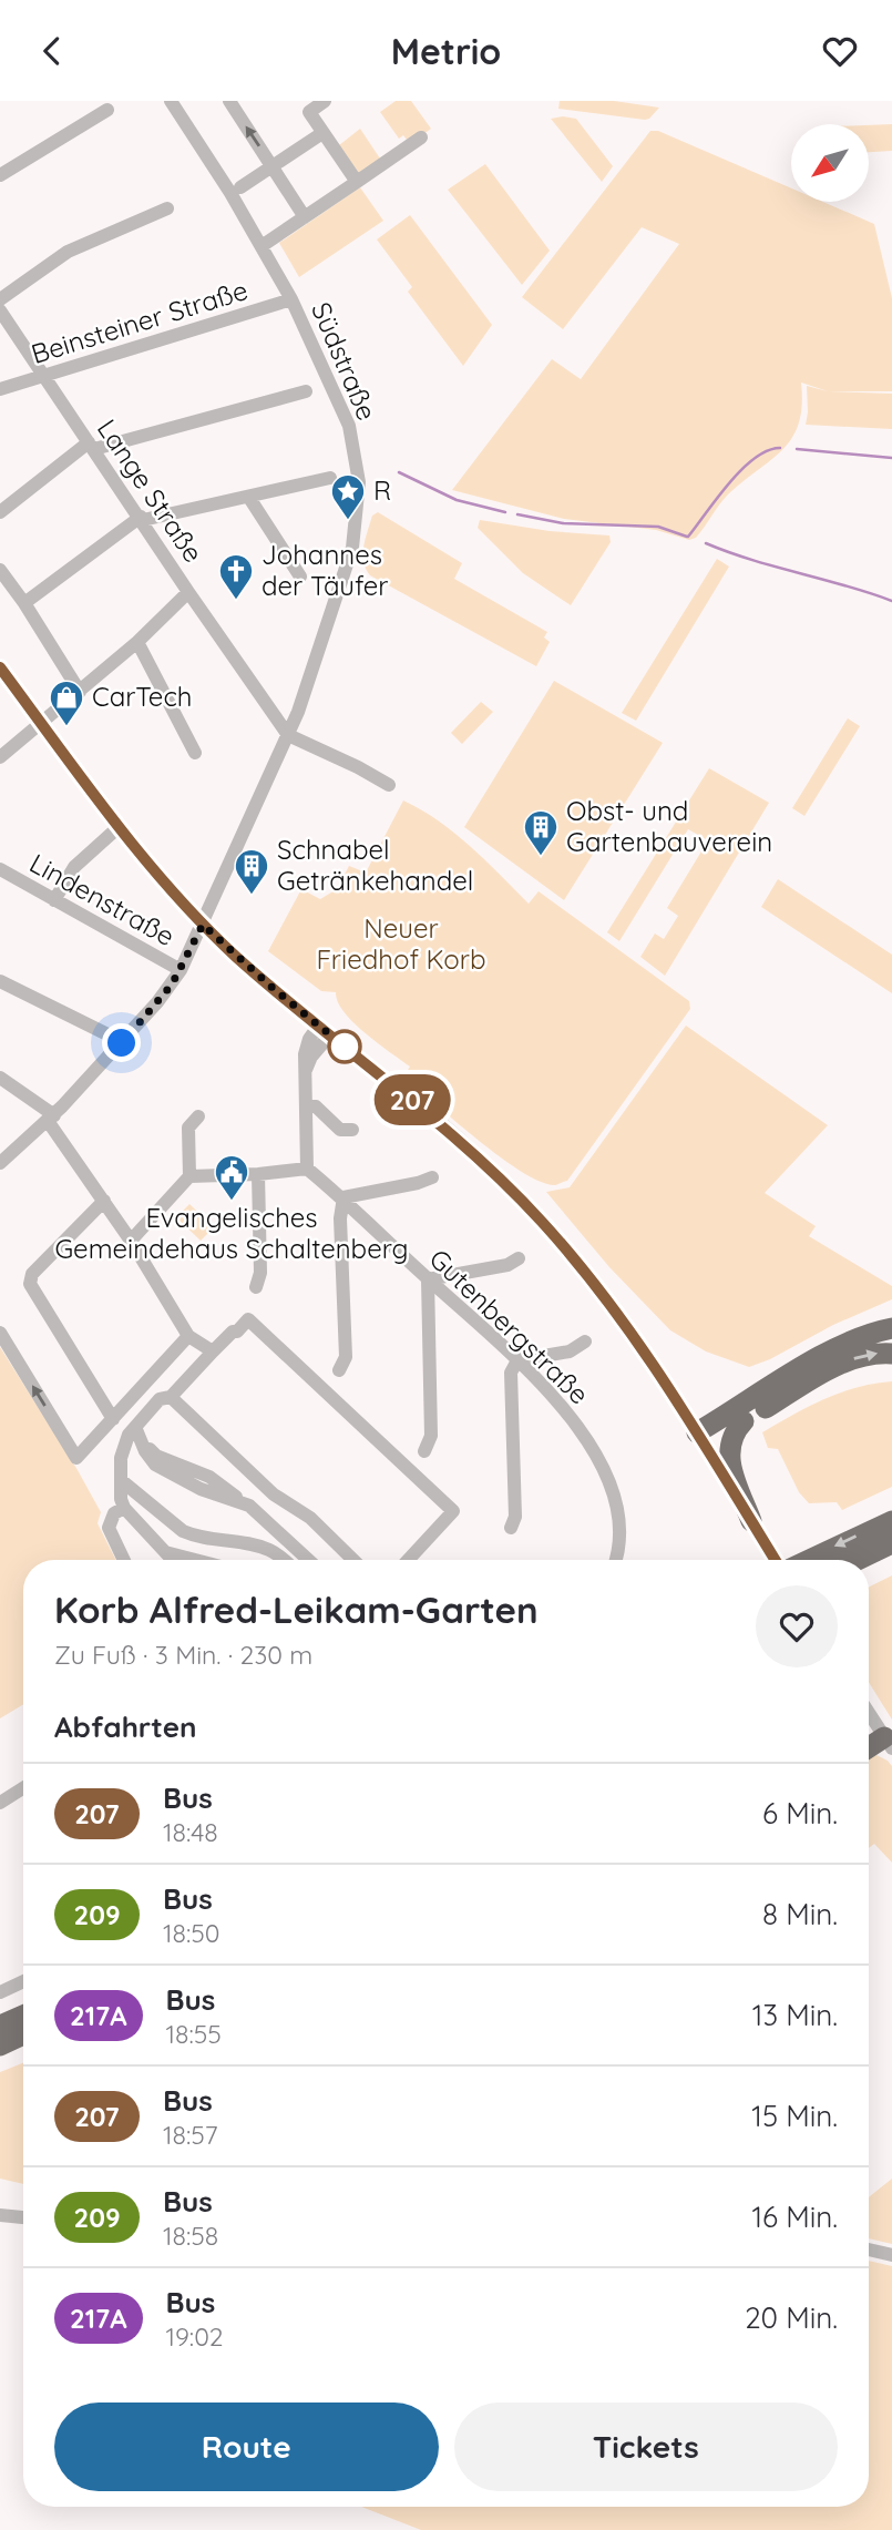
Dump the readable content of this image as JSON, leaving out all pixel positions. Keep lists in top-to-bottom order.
{
  "streets": {
    "street": [
      "Beinsteiner Straße",
      "Südstraße",
      "Lange Straße",
      "Lindenstraße",
      "Gutenbergstraße"
    ]
  },
  "crossings": [
    ["Beinsteiner Straße", "Südstraße"],
    ["Beinsteiner Straße", "Lange Straße"],
    ["Südstraße", "Lange Straße"],
    ["Südstraße", "Lindenstraße"]
  ],
  "parks": ["Neuer Friedhof Korb"],
  "places": {
    "place": ["R"],
    "church": ["Johannes der Täufer"],
    "shop": ["CarTech"],
    "building": ["Obst- und Gartenbauverein", "Schnabel Getränkehandel"],
    "public building": ["Evangelisches Gemeindehaus Schaltenberg"]
  },
  "lines": ["bus line 207"],
  "north": "bottom left",
  "page": {
    "header": "Metrio",
    "on_map": "207",
    "heading": [
      ["Korb Alfred-Leikam-Garten", "Zu Fuß · 3 Min. · 230 m"],
      "Abfahrten"
    ],
    "list": [
      {
        "mark": "207",
        "name": "Bus",
        "note": "18:48",
        "value": "6 Min."
      },
      {
        "mark": "209",
        "name": "Bus",
        "note": "18:50",
        "value": "8 Min."
      },
      {
        "mark": "217A",
        "name": "Bus",
        "note": "18:55",
        "value": "13 Min."
      },
      {
        "mark": "207",
        "name": "Bus",
        "note": "18:57",
        "value": "15 Min."
      },
      {
        "mark": "209",
        "name": "Bus",
        "note": "18:58",
        "value": "16 Min."
      },
      {
        "mark": "217A",
        "name": "Bus",
        "note": "19:02",
        "value": "20 Min."
      }
    ],
    "buttons": ["Route", "Tickets"]
  }
}
